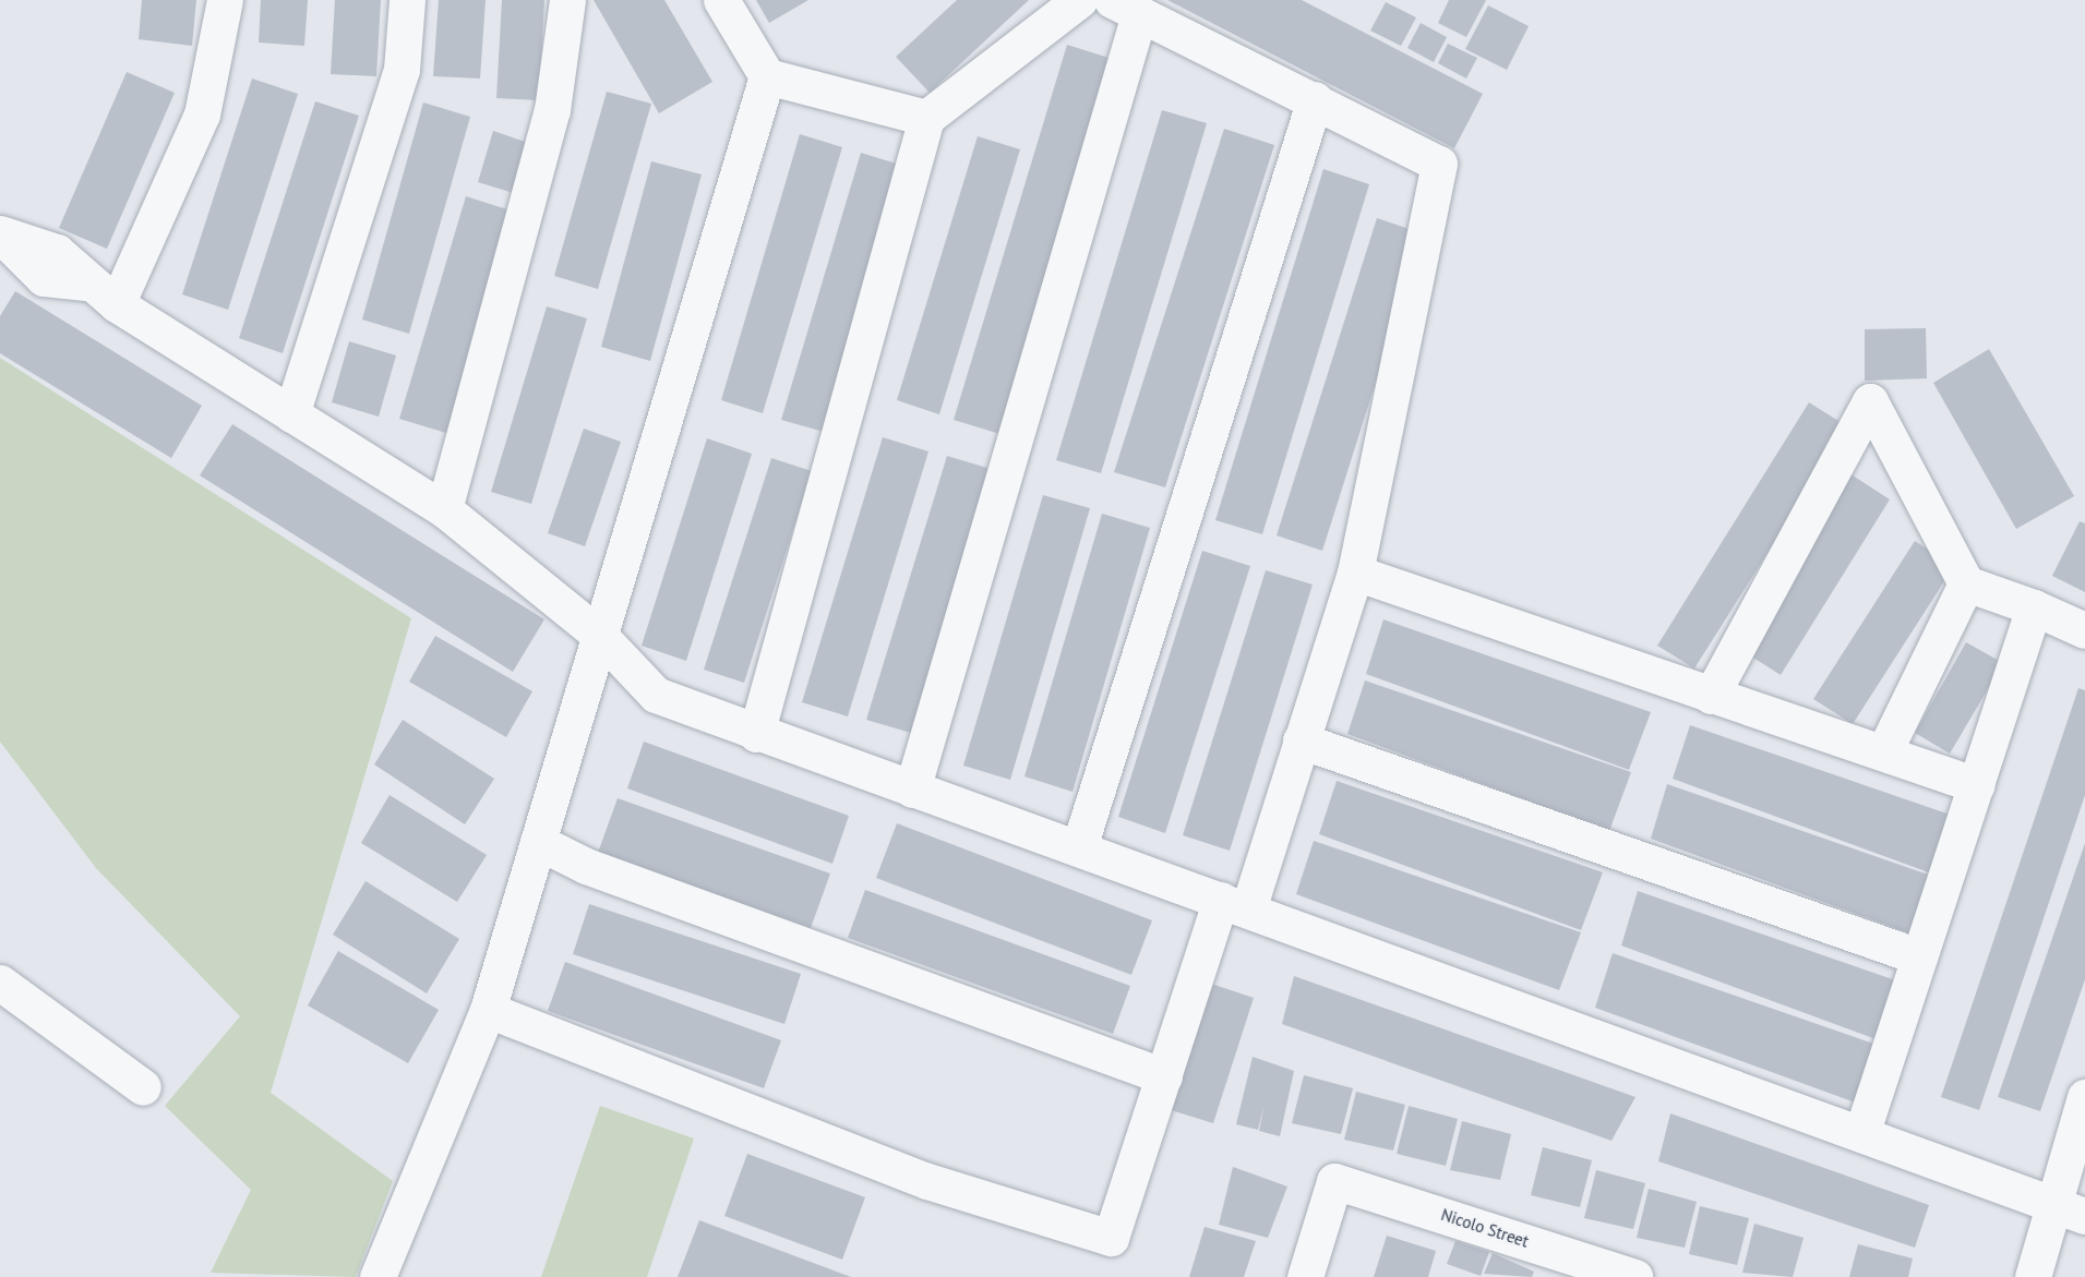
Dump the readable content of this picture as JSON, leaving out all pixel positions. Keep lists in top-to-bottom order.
{
  "streets": {
    "street": ["Nicolo Street"]
  }
}
